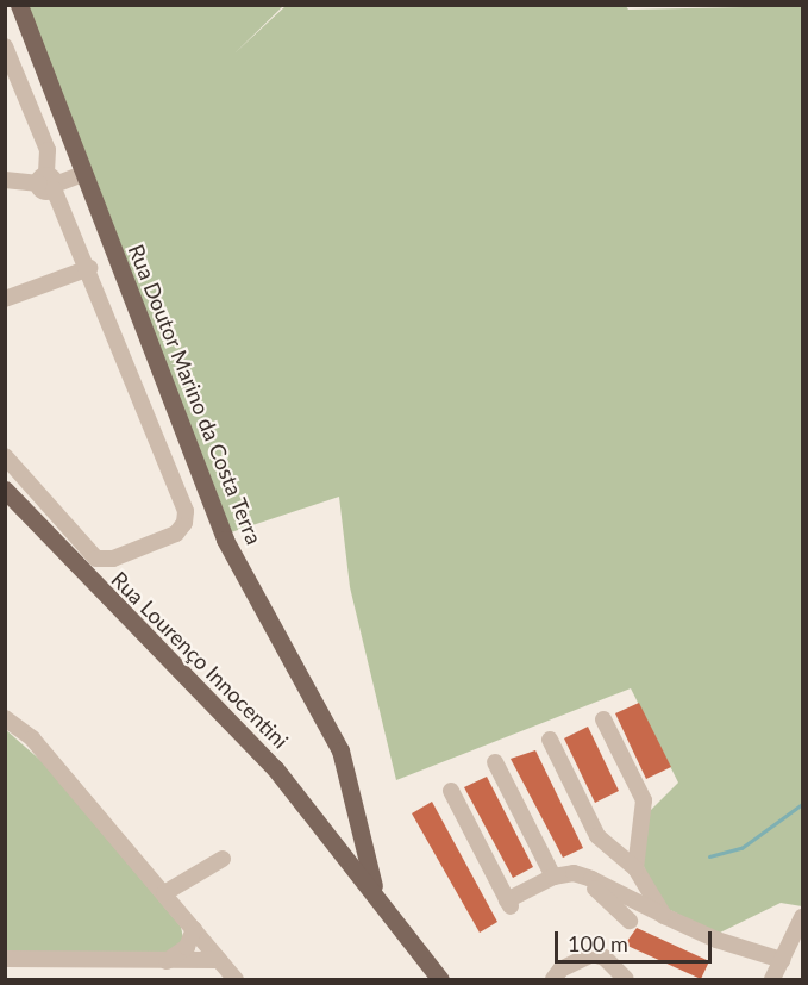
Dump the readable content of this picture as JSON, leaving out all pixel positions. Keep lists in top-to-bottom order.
{
  "streets": {
    "main road": ["Rua Doutor Marino da Costa Terra", "Rua Lourenço Innocentini"]
  },
  "crossings": [
    ["Rua Doutor Marino da Costa Terra", "Rua Lourenço Innocentini"]
  ],
  "scale_bar": "100 m"
}
